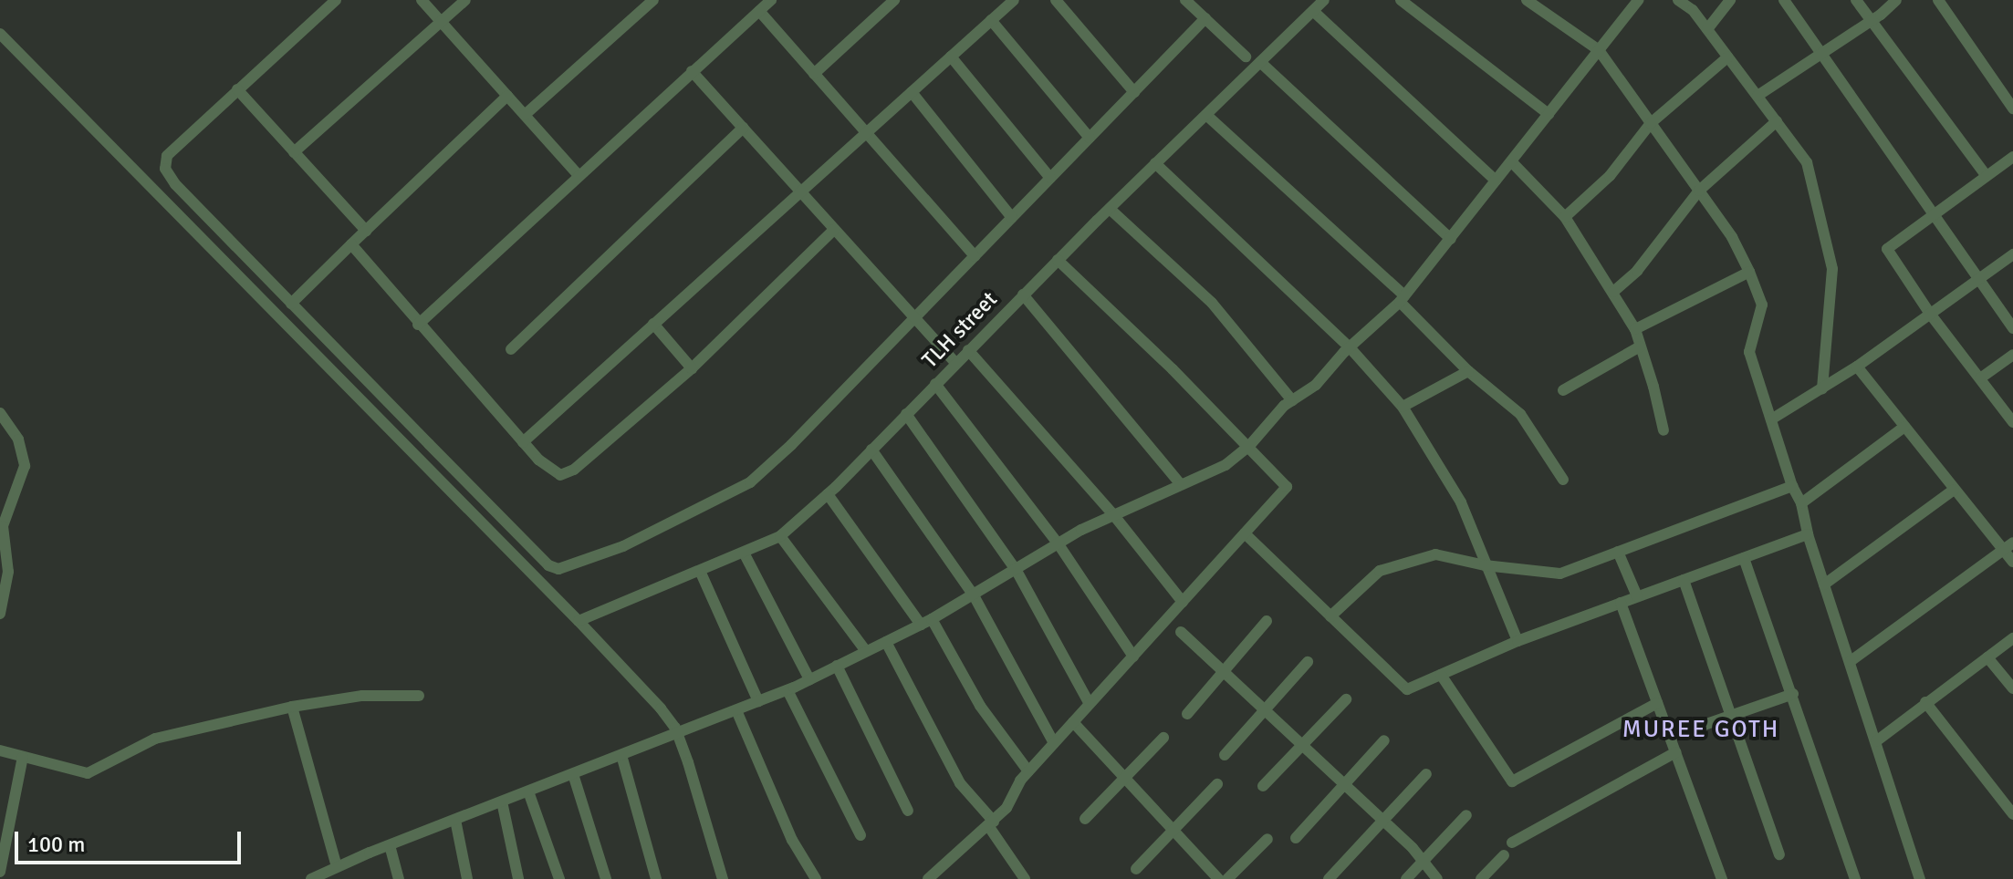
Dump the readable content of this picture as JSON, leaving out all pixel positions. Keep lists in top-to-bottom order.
{
  "streets": {
    "street": ["TLH street"]
  },
  "districts": ["MUREE GOTH"],
  "scale_bar": "100 m"
}
